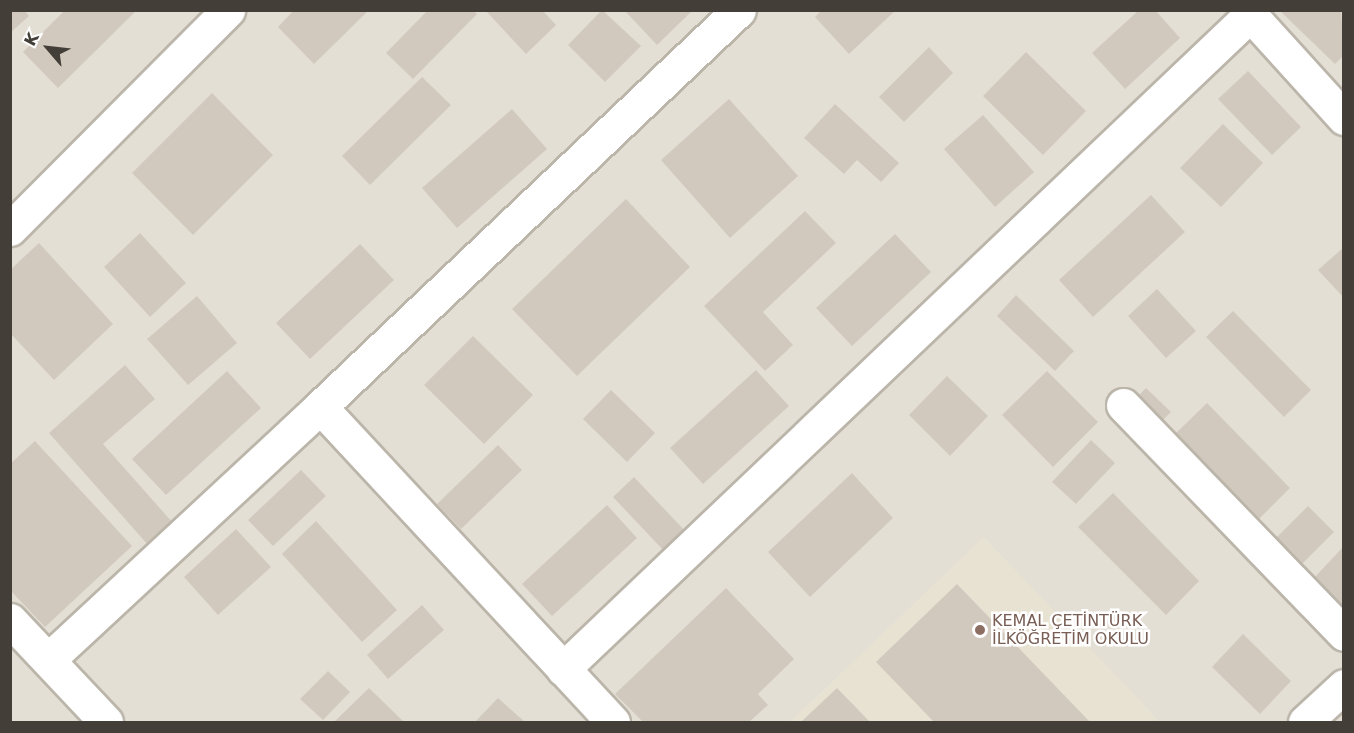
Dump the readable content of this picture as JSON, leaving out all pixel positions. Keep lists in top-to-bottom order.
{
  "places": ["KEMAL ÇETİNTÜRK İLKÖĞRETİM OKULU"],
  "north": "top left"
}
